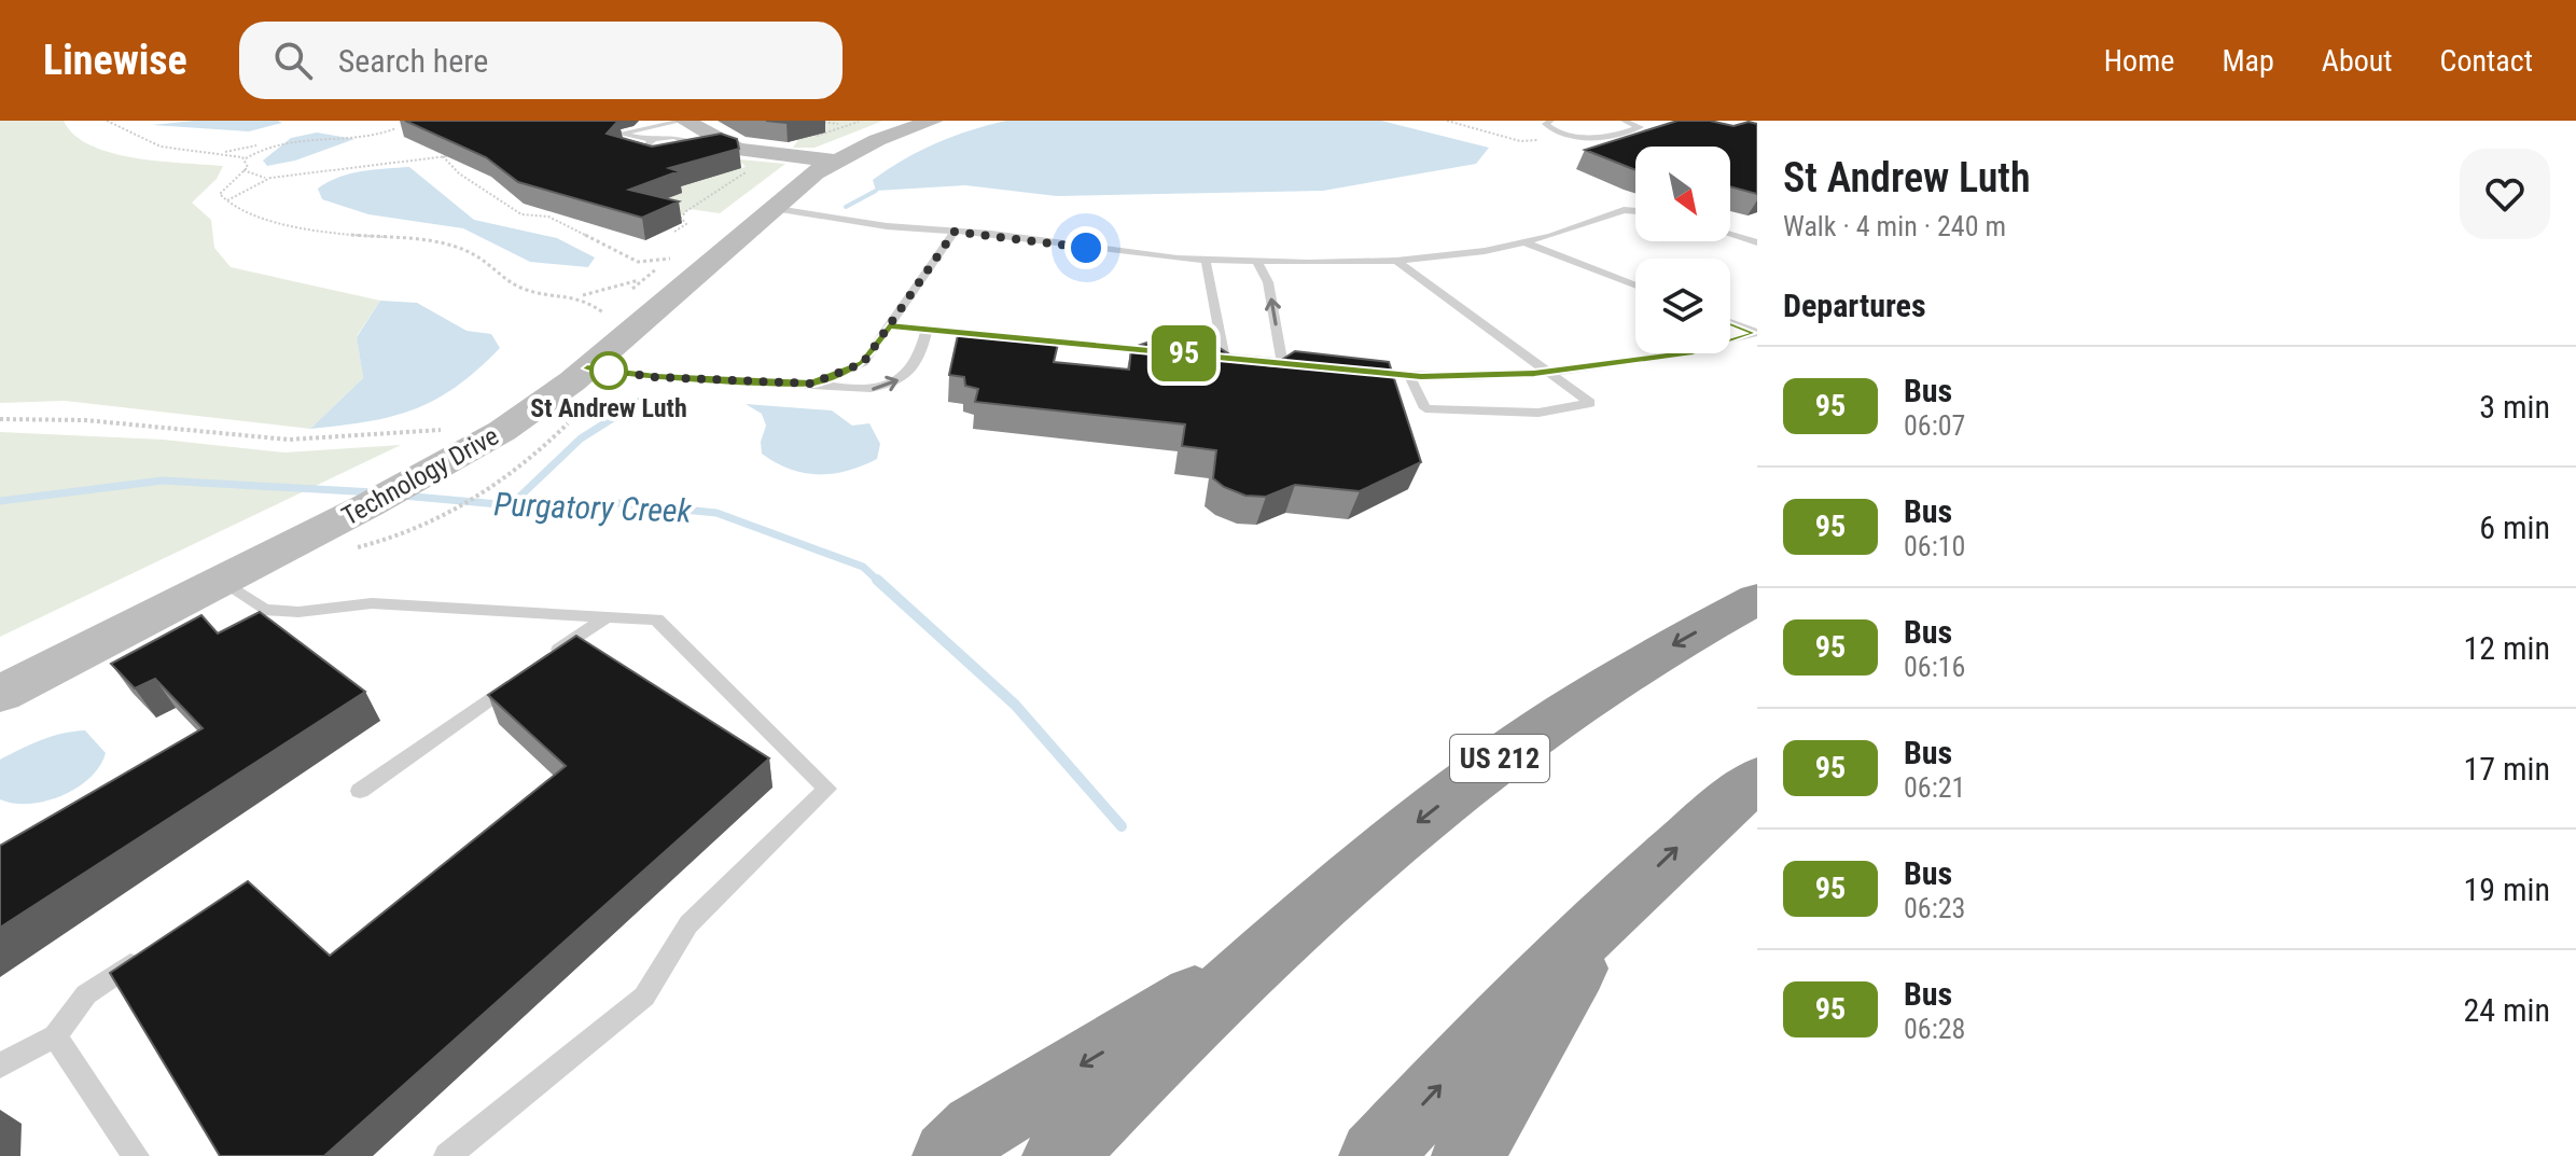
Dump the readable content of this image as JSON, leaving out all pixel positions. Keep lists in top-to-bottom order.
{
  "streets": {
    "highway": ["US 212"],
    "street": ["Technology Drive"]
  },
  "water": ["Purgatory Creek"],
  "places": ["St Andrew Luth"],
  "lines": ["bus line 95"],
  "north": "bottom right",
  "page": {
    "header": "Linewise",
    "search": "Search here",
    "nav": [
      "Home",
      "Map",
      "About",
      "Contact"
    ],
    "on_map": "95",
    "heading": [
      ["St Andrew Luth", "Walk · 4 min · 240 m"],
      "Departures"
    ],
    "list": [
      {
        "mark": "95",
        "name": "Bus",
        "note": "06:07",
        "value": "3 min"
      },
      {
        "mark": "95",
        "name": "Bus",
        "note": "06:10",
        "value": "6 min"
      },
      {
        "mark": "95",
        "name": "Bus",
        "note": "06:16",
        "value": "12 min"
      },
      {
        "mark": "95",
        "name": "Bus",
        "note": "06:21",
        "value": "17 min"
      },
      {
        "mark": "95",
        "name": "Bus",
        "note": "06:23",
        "value": "19 min"
      },
      {
        "mark": "95",
        "name": "Bus",
        "note": "06:28",
        "value": "24 min"
      }
    ]
  }
}
